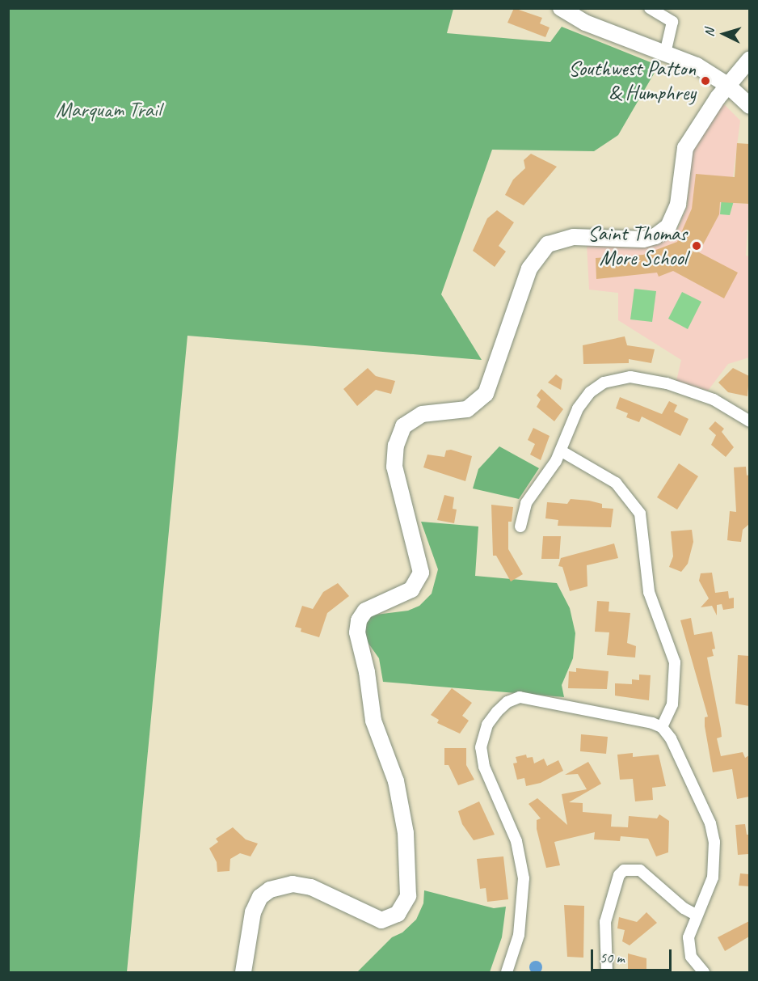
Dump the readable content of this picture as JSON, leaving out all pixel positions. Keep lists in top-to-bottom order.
{
  "parks": ["Marquam Trail"],
  "places": ["Southwest Patton & Humphrey", "Saint Thomas More School"],
  "scale_bar": "50 m",
  "north": "left"
}
